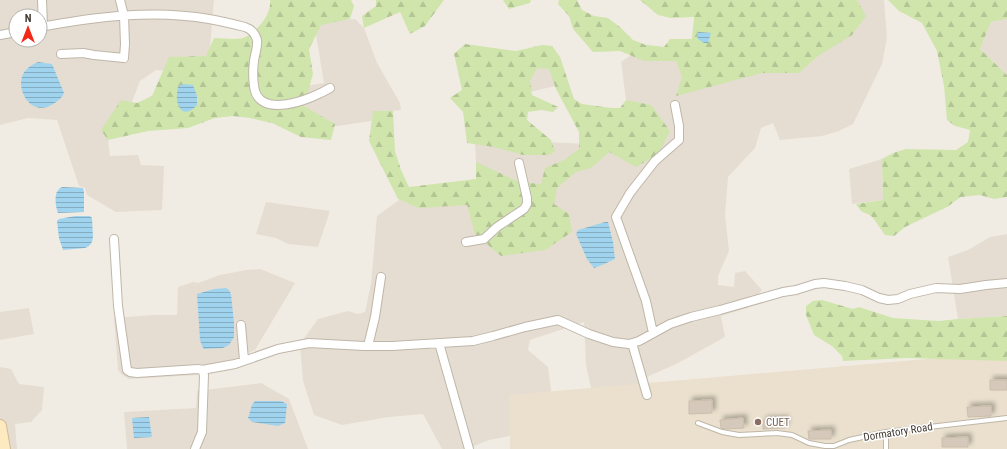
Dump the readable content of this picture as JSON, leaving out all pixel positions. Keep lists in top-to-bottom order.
{
  "streets": {
    "lane": ["Dormatory Road"]
  },
  "places": ["CUET"],
  "north": "top"
}
